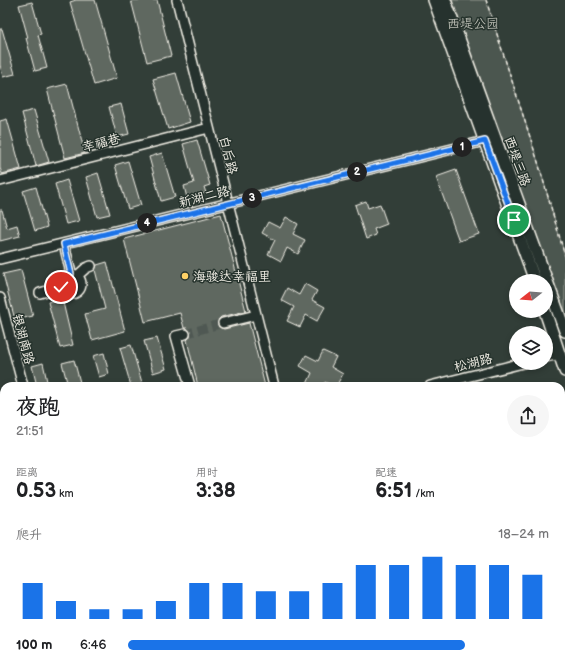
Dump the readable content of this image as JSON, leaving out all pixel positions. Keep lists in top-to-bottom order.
{
  "streets": {
    "main road": ["西堤三路"],
    "street": [
      "幸福巷",
      "白后路",
      "新湖二路",
      "银湖南路",
      "松湖路"
    ]
  },
  "crossings": [
    ["幸福巷", "白后路"],
    ["白后路", "新湖二路"],
    ["西堤三路", "新湖二路"]
  ],
  "parks": ["西堤公园"],
  "places": ["海骏达幸福里"],
  "north": "left",
  "page": {
    "pins": [
      "1",
      "2",
      "3",
      "4"
    ],
    "heading": ["夜跑", "21:51"],
    "stats": [
      ["距离", "0.53 km"],
      ["用时", "3:38"],
      ["配速", "6:51 /km"]
    ],
    "chart": ["爬升", "18–24 m"],
    "list": [
      {
        "name": "100 m",
        "note": "6:46"
      }
    ]
  }
}
